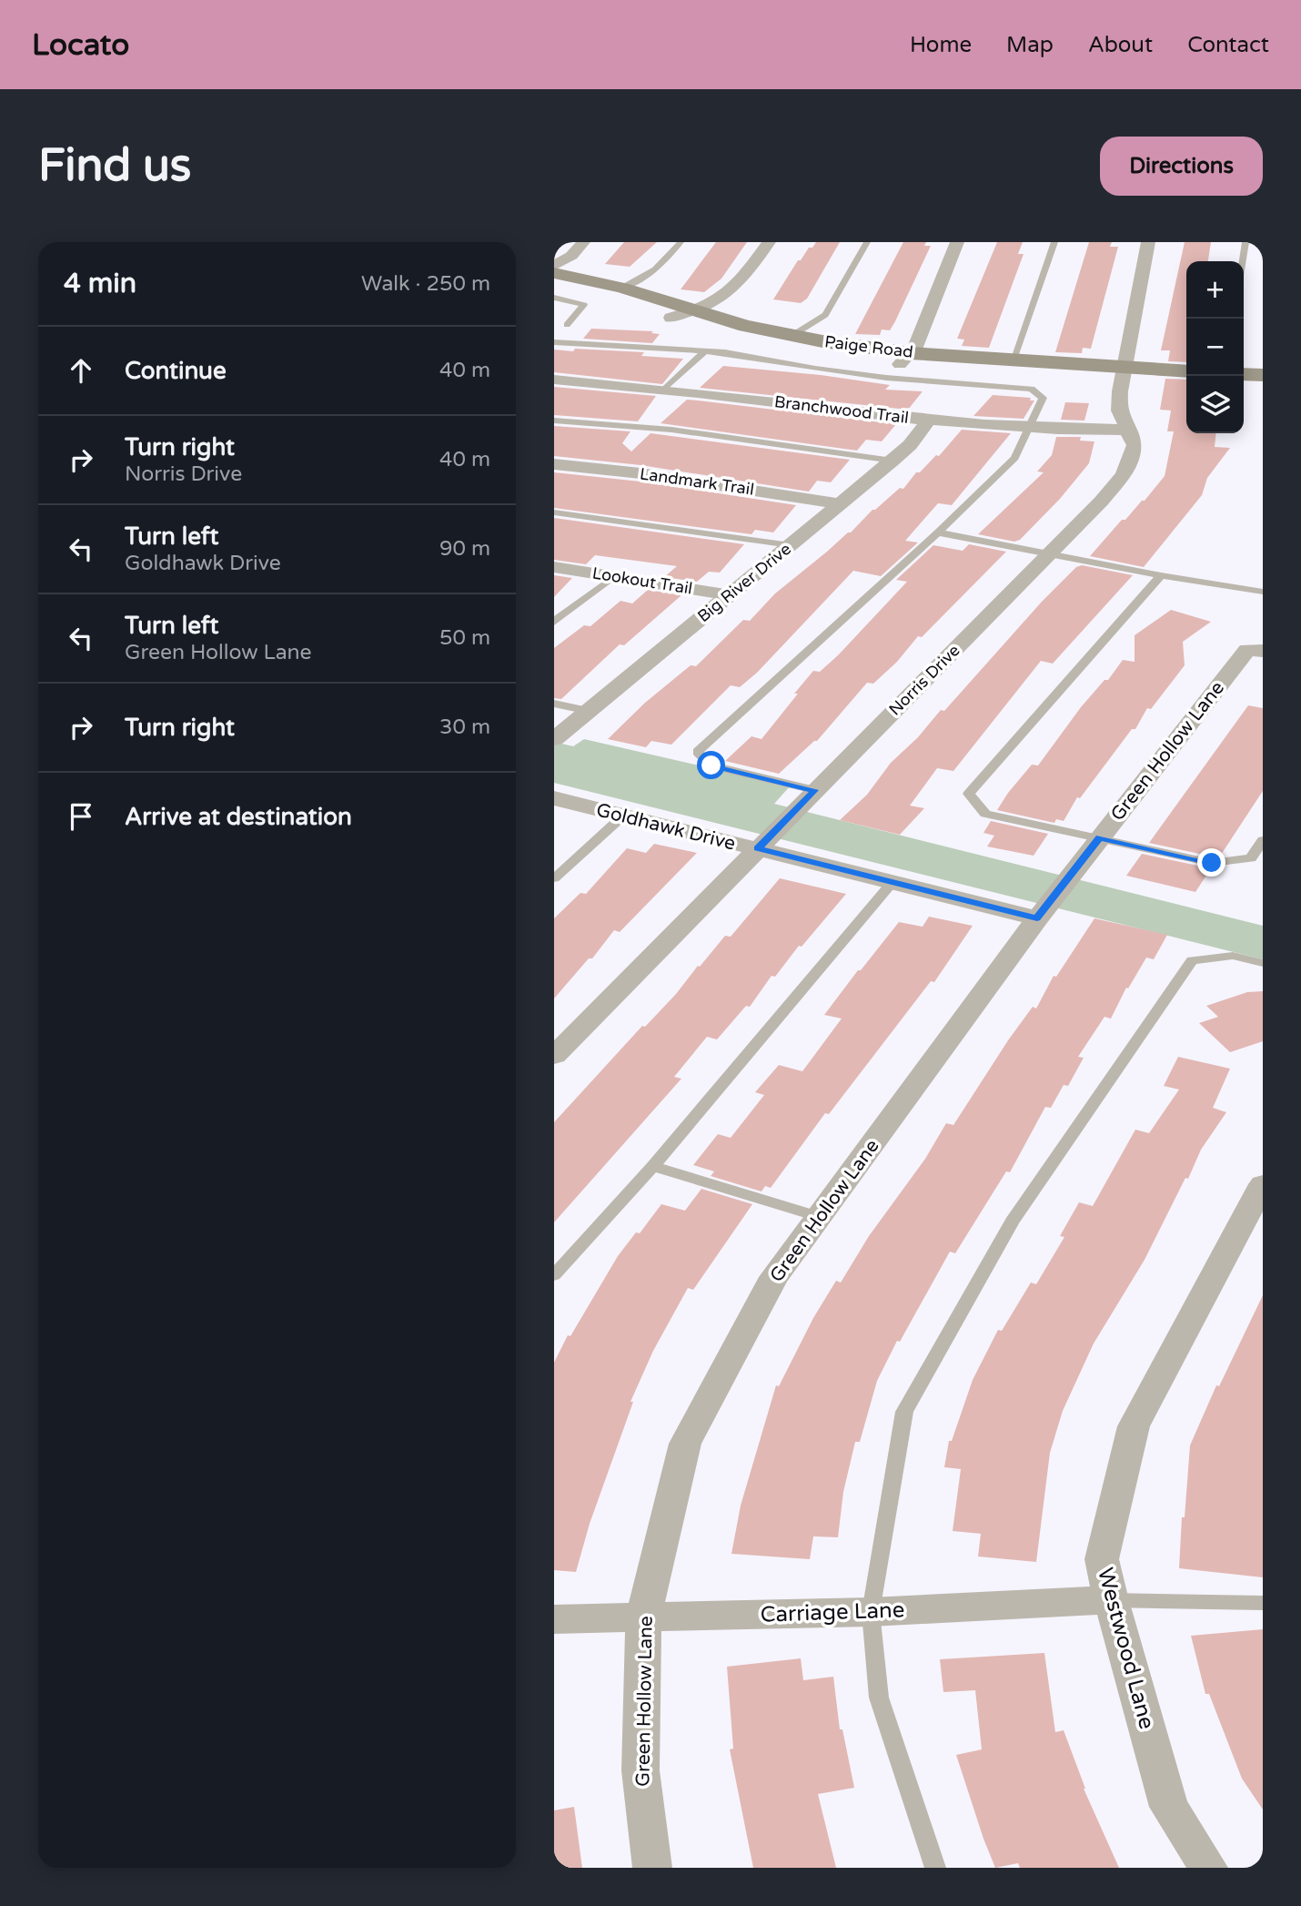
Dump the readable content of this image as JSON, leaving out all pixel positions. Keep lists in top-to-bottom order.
{
  "streets": {
    "main road": ["Paige Road"],
    "street": [
      "Branchwood Trail",
      "Landmark Trail",
      "Lookout Trail",
      "Big River Drive",
      "Norris Drive",
      "Green Hollow Lane",
      "Goldhawk Drive",
      "Carriage Lane",
      "Westwood Lane"
    ]
  },
  "crossings": [
    ["Paige Road", "Norris Drive"],
    ["Branchwood Trail", "Big River Drive"],
    ["Branchwood Trail", "Norris Drive"],
    ["Landmark Trail", "Big River Drive"],
    ["Lookout Trail", "Big River Drive"],
    ["Norris Drive", "Goldhawk Drive"],
    ["Green Hollow Lane", "Goldhawk Drive"],
    ["Green Hollow Lane", "Carriage Lane"],
    ["Carriage Lane", "Westwood Lane"]
  ],
  "page": {
    "header": "Locato",
    "nav": [
      "Home",
      "Map",
      "About",
      "Contact"
    ],
    "buttons": "Directions",
    "title": "Find us",
    "heading": ["4 min", "Walk · 250 m"],
    "map_buttons": ["+", "−"],
    "list": [
      ["Continue", "40 m"],
      ["Turn right", "Norris Drive", "40 m"],
      ["Turn left", "Goldhawk Drive", "90 m"],
      ["Turn left", "Green Hollow Lane", "50 m"],
      ["Turn right", "30 m"],
      "Arrive at destination"
    ]
  }
}
